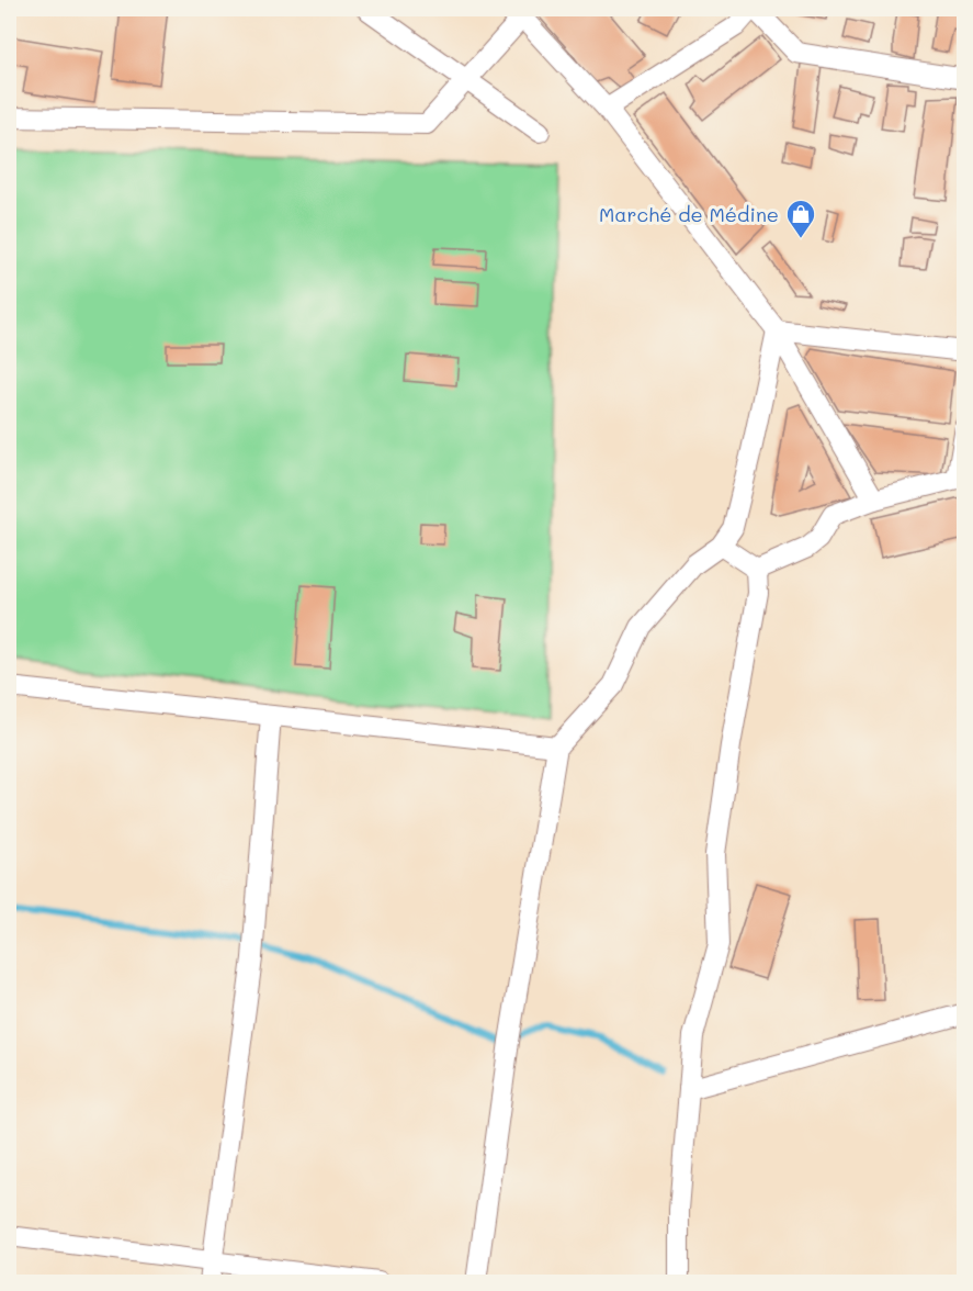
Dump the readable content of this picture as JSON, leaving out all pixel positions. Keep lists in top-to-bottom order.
{
  "places": {
    "shop": ["Marché de Médine"]
  }
}
